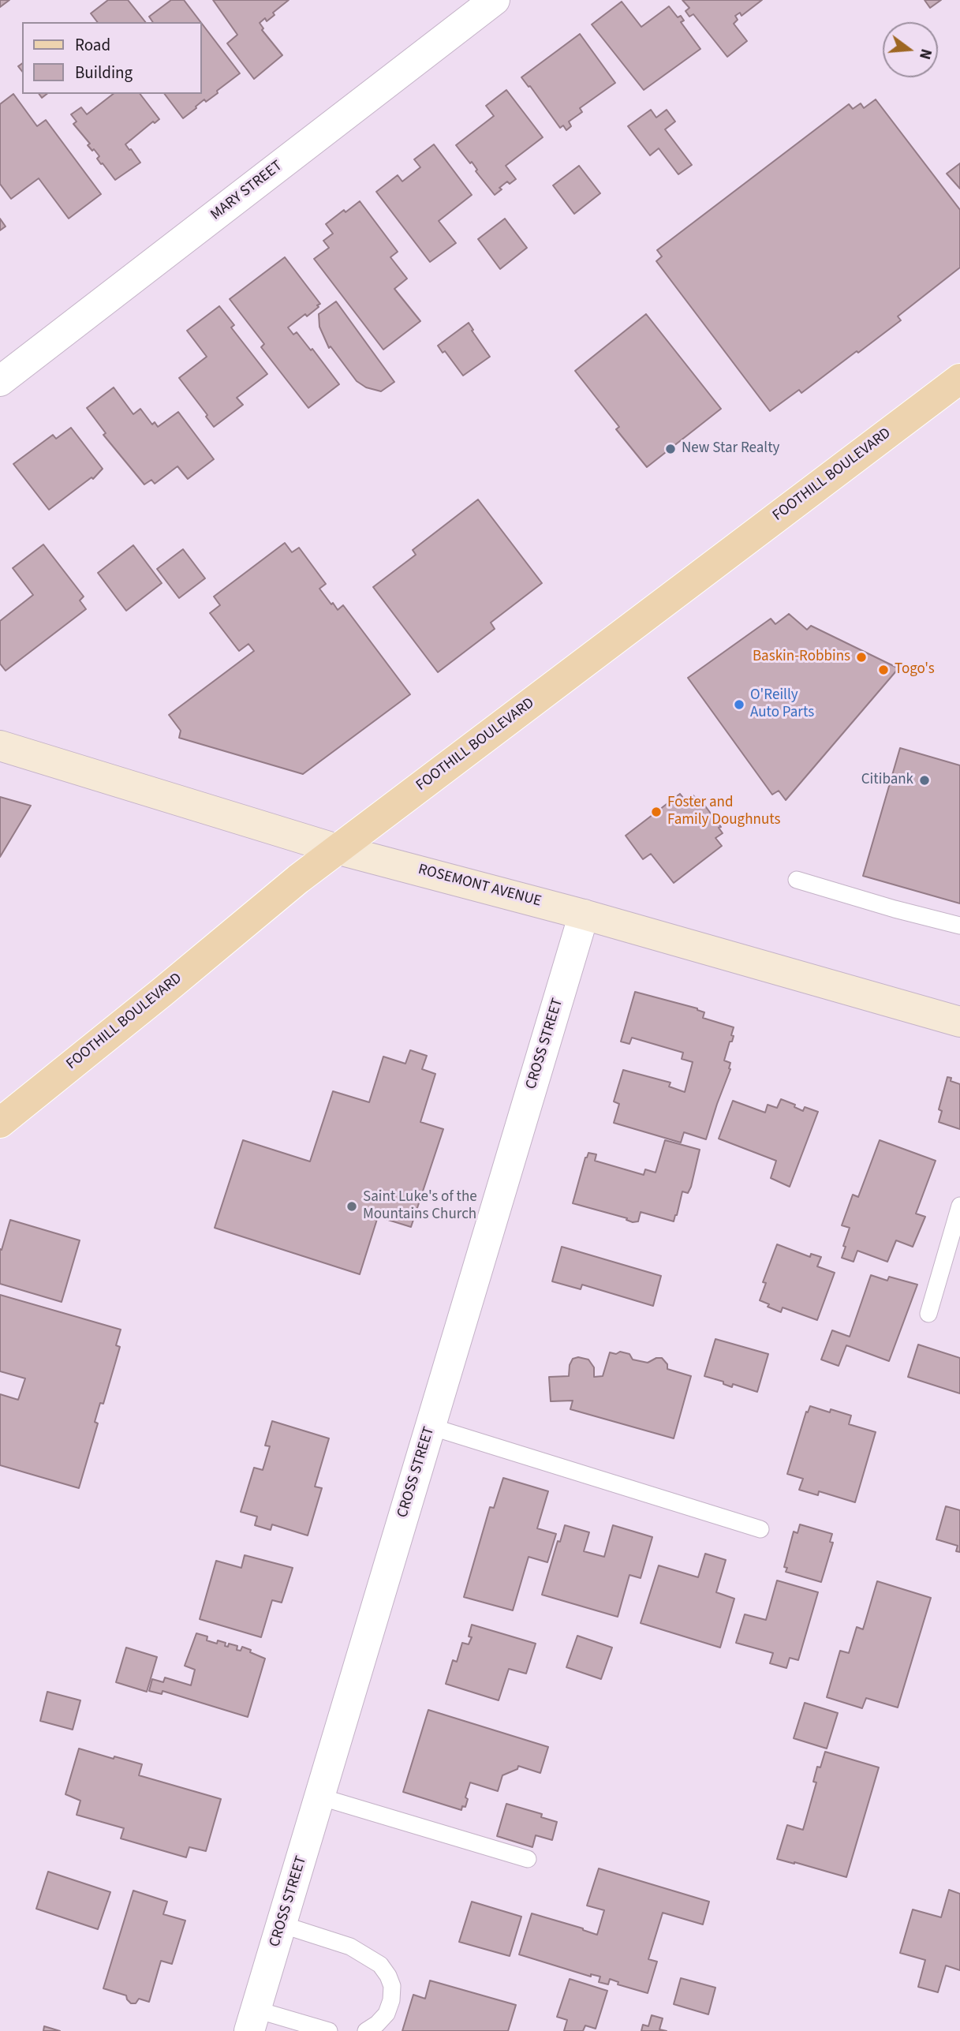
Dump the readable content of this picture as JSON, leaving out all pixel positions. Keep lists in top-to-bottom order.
{
  "streets": {
    "main road": ["FOOTHILL BOULEVARD"],
    "street": ["MARY STREET", "ROSEMONT AVENUE", "CROSS STREET"]
  },
  "crossings": [
    ["FOOTHILL BOULEVARD", "ROSEMONT AVENUE"],
    ["ROSEMONT AVENUE", "CROSS STREET"]
  ],
  "places": [
    "New Star Realty",
    "Baskin-Robbins",
    "Togo's",
    "O'Reilly Auto Parts",
    "Citibank",
    "Foster and Family Doughnuts",
    "Saint Luke's of the Mountains Church"
  ],
  "legend": ["Road", "Building"],
  "north": "right"
}
